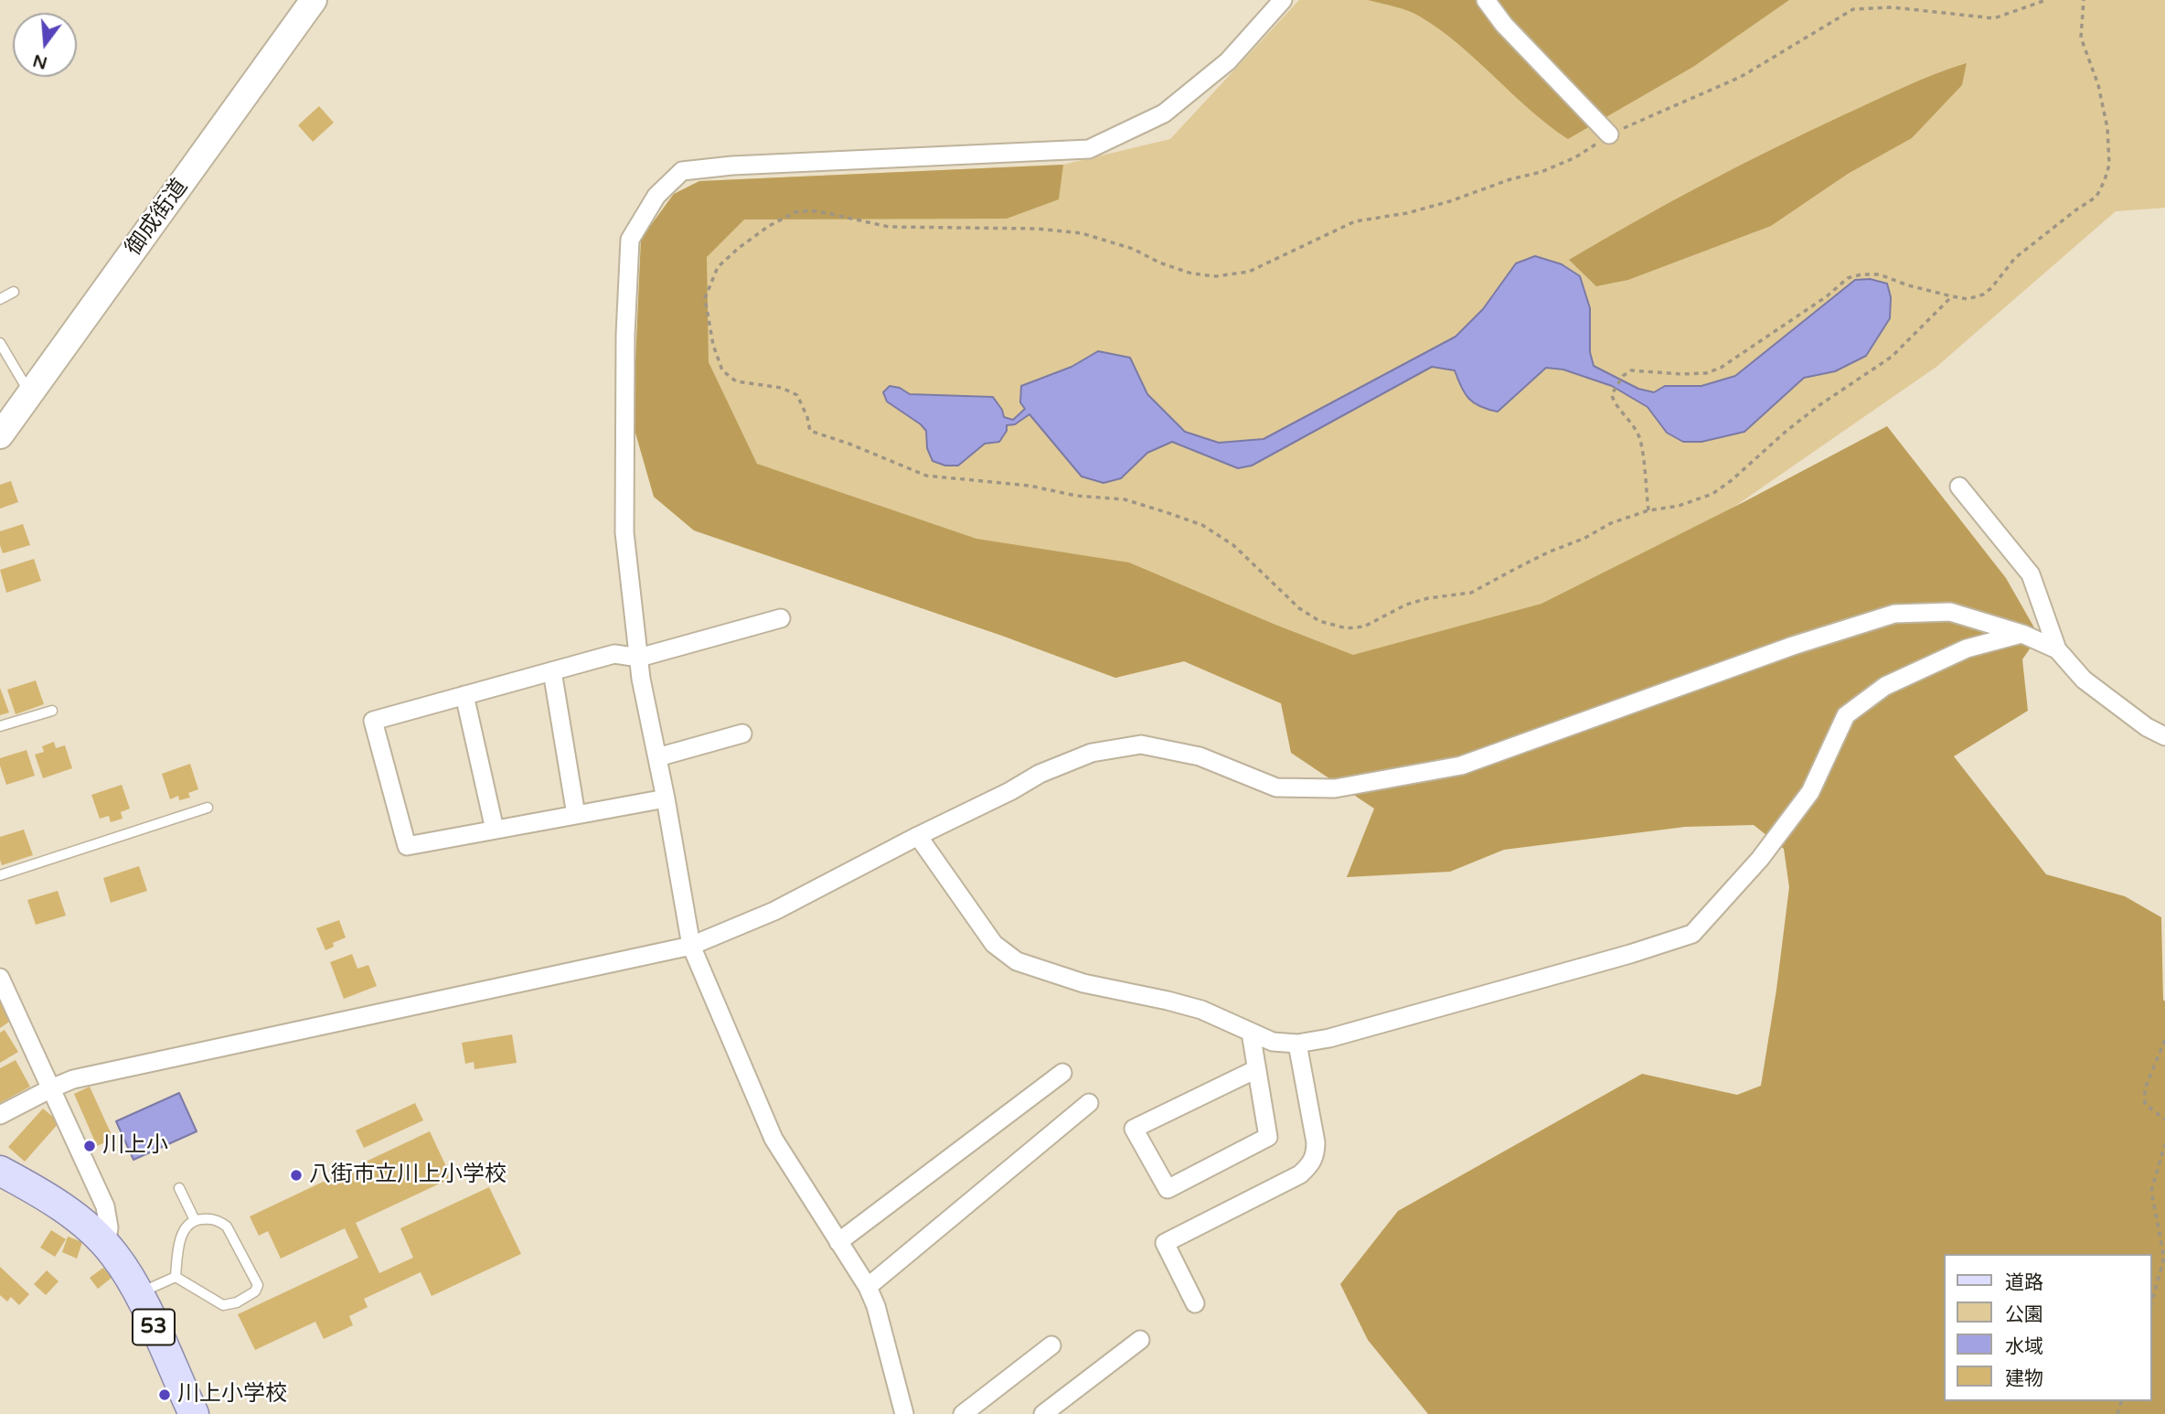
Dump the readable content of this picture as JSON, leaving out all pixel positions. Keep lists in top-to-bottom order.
{
  "streets": {
    "main road": ["53"],
    "street": ["御成街道"]
  },
  "places": ["川上小", "八街市立川上小学校", "川上小学校"],
  "legend": [
    "道路",
    "公園",
    "水域",
    "建物"
  ],
  "north": "bottom"
}
